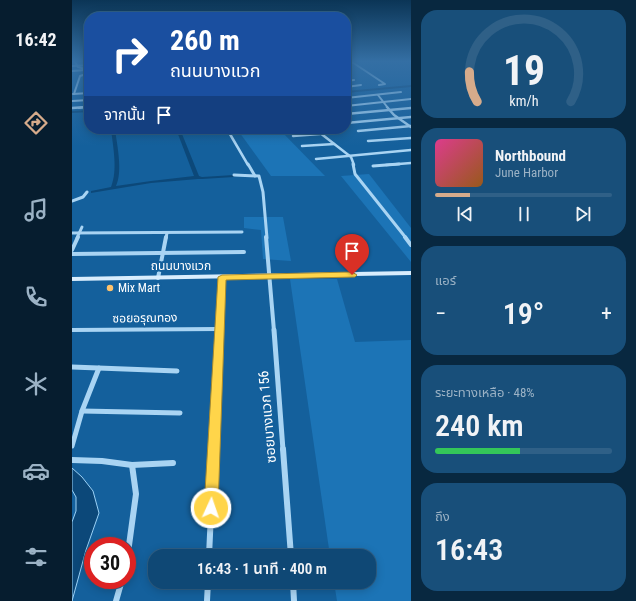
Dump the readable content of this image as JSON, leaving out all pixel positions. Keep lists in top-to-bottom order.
{
  "streets": {
    "main road": ["ถนนบางแวก"],
    "street": ["ซอยอรุณทอง", "ซอยบางแวก 156"]
  },
  "crossings": [
    ["ถนนบางแวก", "ซอยบางแวก 156"]
  ],
  "places": ["Mix Mart"],
  "page": {
    "tabs": "16:42",
    "turn": ["260 m", "ถนนบางแวก"],
    "then": "จากนั้น",
    "song": ["Northbound", "June Harbor"],
    "tile": [
      "แอร์",
      ["ระยะทางเหลือ · 48%", "240 km"],
      ["ถึง", "16:43"]
    ],
    "heat": ["−", "19°", "+"],
    "limit": "30",
    "trip": "16:43 · 1 นาที · 400 m",
    "gauge": ["19", "km/h"]
  }
}
